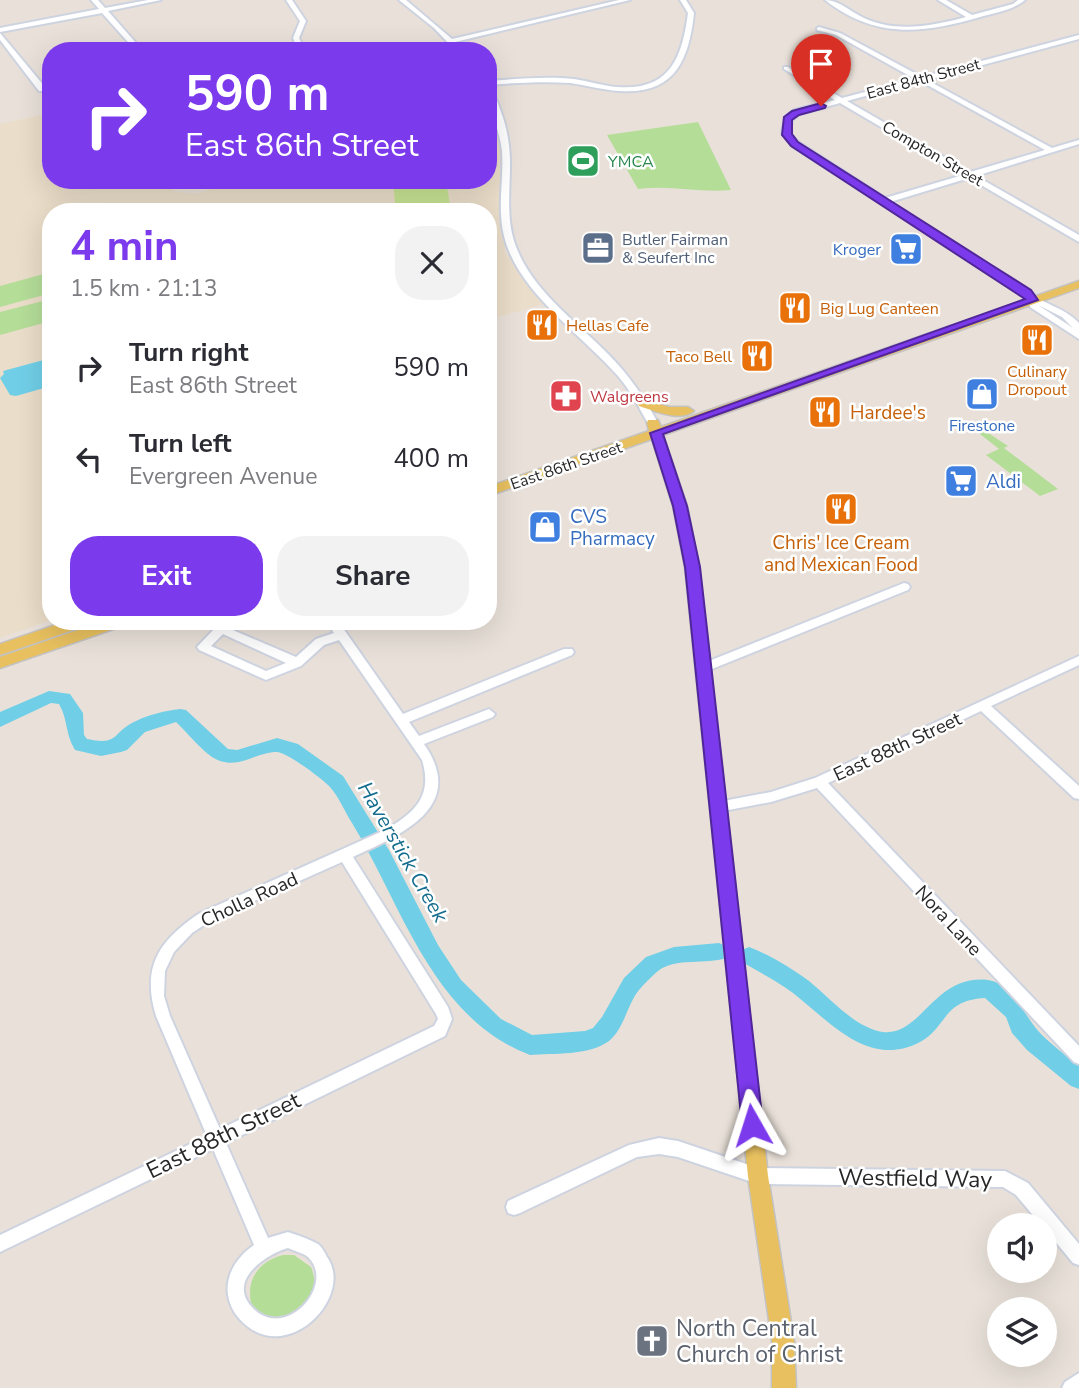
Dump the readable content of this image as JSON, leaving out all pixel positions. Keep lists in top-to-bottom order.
{
  "streets": {
    "main road": ["East 86th Street"],
    "street": [
      "East 84th Street",
      "Compton Street",
      "East 88th Street",
      "Cholla Road",
      "Nora Lane",
      "Westfield Way"
    ]
  },
  "crossings": [
    ["East 84th Street", "Compton Street"],
    ["East 88th Street", "Cholla Road"],
    ["East 88th Street", "Nora Lane"]
  ],
  "water": ["Haverstick Creek"],
  "places": {
    "sports": ["YMCA"],
    "office": ["Butler Fairman & Seufert Inc"],
    "supermarket": ["Kroger", "Aldi"],
    "restaurant": [
      "Big Lug Canteen",
      "Hellas Cafe",
      "Culinary Dropout",
      "Taco Bell",
      "Hardee's",
      "Chris' Ice Cream and Mexican Food"
    ],
    "shop": ["Firestone", "CVS Pharmacy"],
    "pharmacy": ["Walgreens"],
    "church": ["North Central Church of Christ"]
  },
  "page": {
    "turn": ["590 m", "East 86th Street"],
    "heading": ["4 min", "1.5 km · 21:13"],
    "list": [
      {
        "name": "Turn right",
        "note": "East 86th Street",
        "value": "590 m"
      },
      {
        "name": "Turn left",
        "note": "Evergreen Avenue",
        "value": "400 m"
      }
    ],
    "buttons": ["Exit", "Share"]
  }
}
